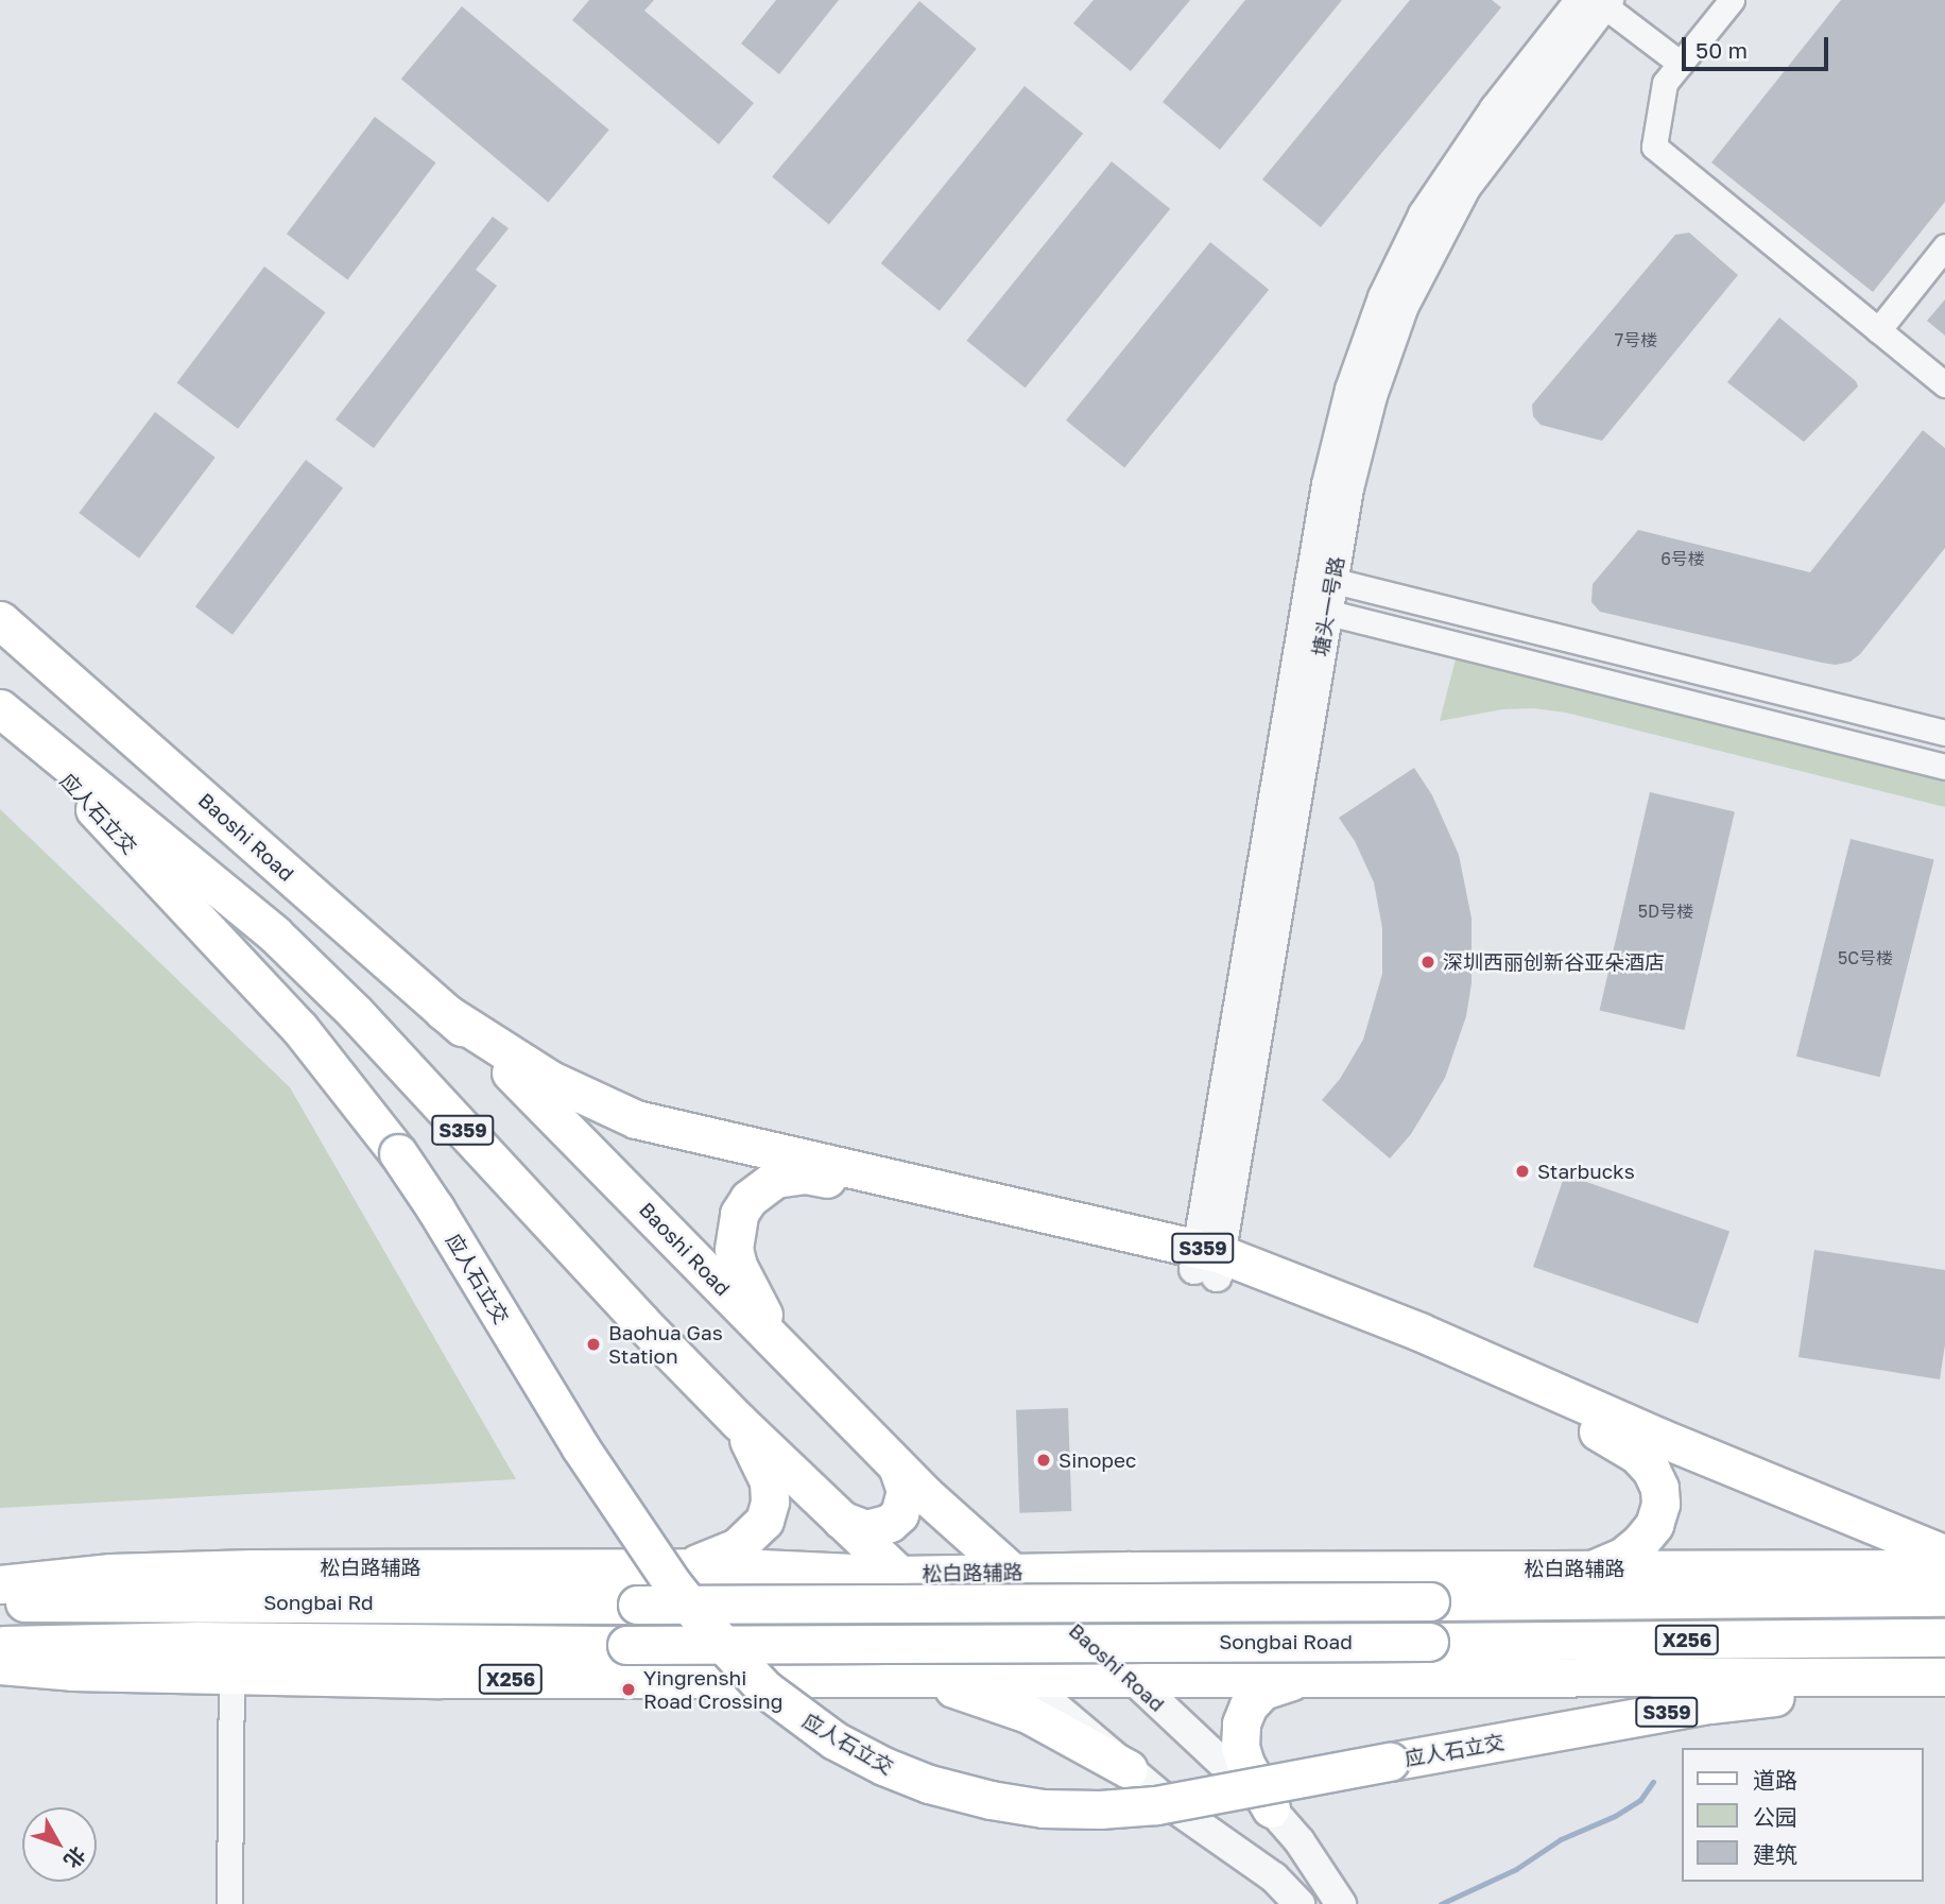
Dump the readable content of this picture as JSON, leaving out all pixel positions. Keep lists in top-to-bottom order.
{
  "streets": {
    "main road": [
      "应人石立交",
      "Baoshi Road",
      "S359",
      "松白路辅路",
      "Songbai Rd",
      "X256",
      "Songbai Road"
    ],
    "street": ["塘头一号路"]
  },
  "crossings": [
    ["塘头一号路", "S359"],
    ["应人石立交", "S359"],
    ["Baoshi Road", "S359"],
    ["Baoshi Road", "松白路辅路"],
    ["S359", "松白路辅路"],
    ["S359", "X256"],
    ["Songbai Rd", "Songbai Road"]
  ],
  "places": [
    "深圳西丽创新谷亚朵酒店",
    "Starbucks",
    "Baohua Gas Station",
    "Sinopec",
    "Yingrenshi Road Crossing"
  ],
  "house_numbers": [
    "7号楼",
    "6号楼",
    "5D号楼",
    "5C号楼"
  ],
  "legend": ["道路", "公园", "建筑"],
  "scale_bar": "50 m",
  "north": "bottom right"
}
